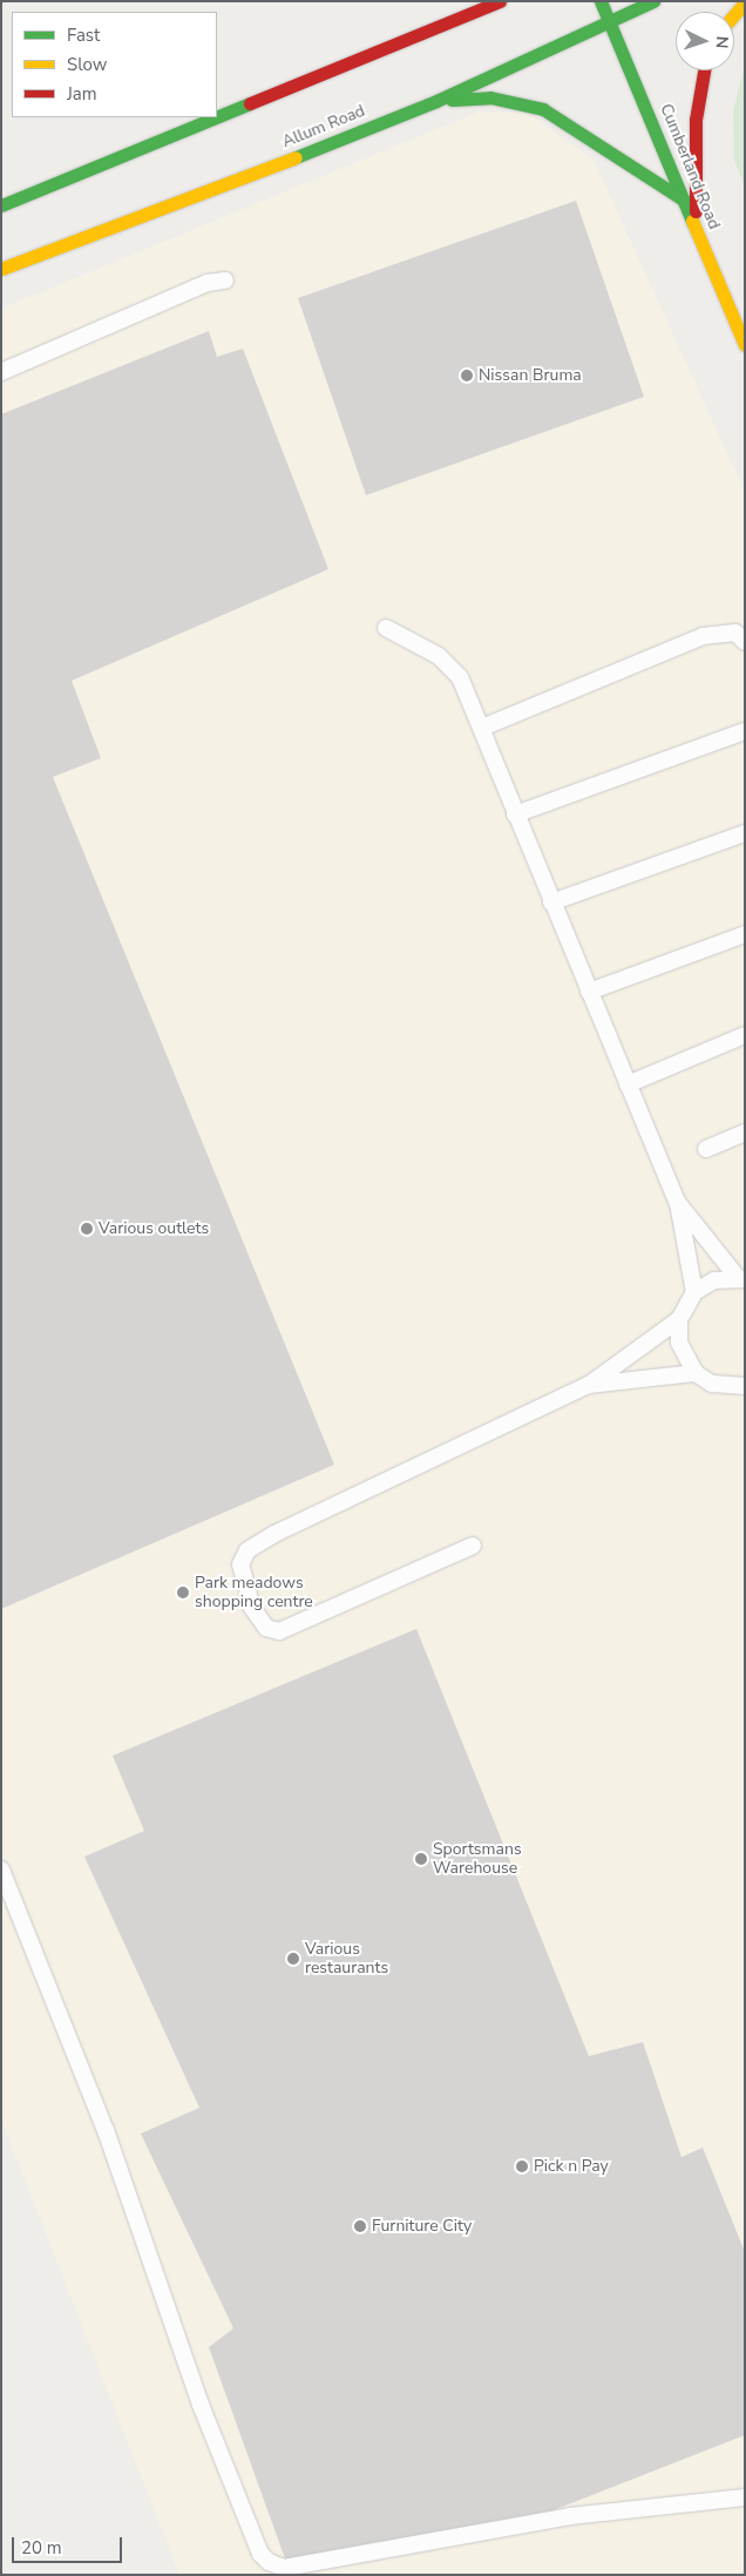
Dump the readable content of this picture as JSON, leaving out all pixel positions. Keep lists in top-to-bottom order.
{
  "streets": {
    "main road": ["Allum Road", "Cumberland Road"]
  },
  "crossings": [
    ["Allum Road", "Cumberland Road"]
  ],
  "places": [
    "Nissan Bruma",
    "Various outlets",
    "Park meadows shopping centre",
    "Sportsmans Warehouse",
    "Various restaurants",
    "Pick n Pay",
    "Furniture City"
  ],
  "legend": ["Fast", "Slow", "Jam"],
  "scale_bar": "20 m",
  "north": "right"
}
